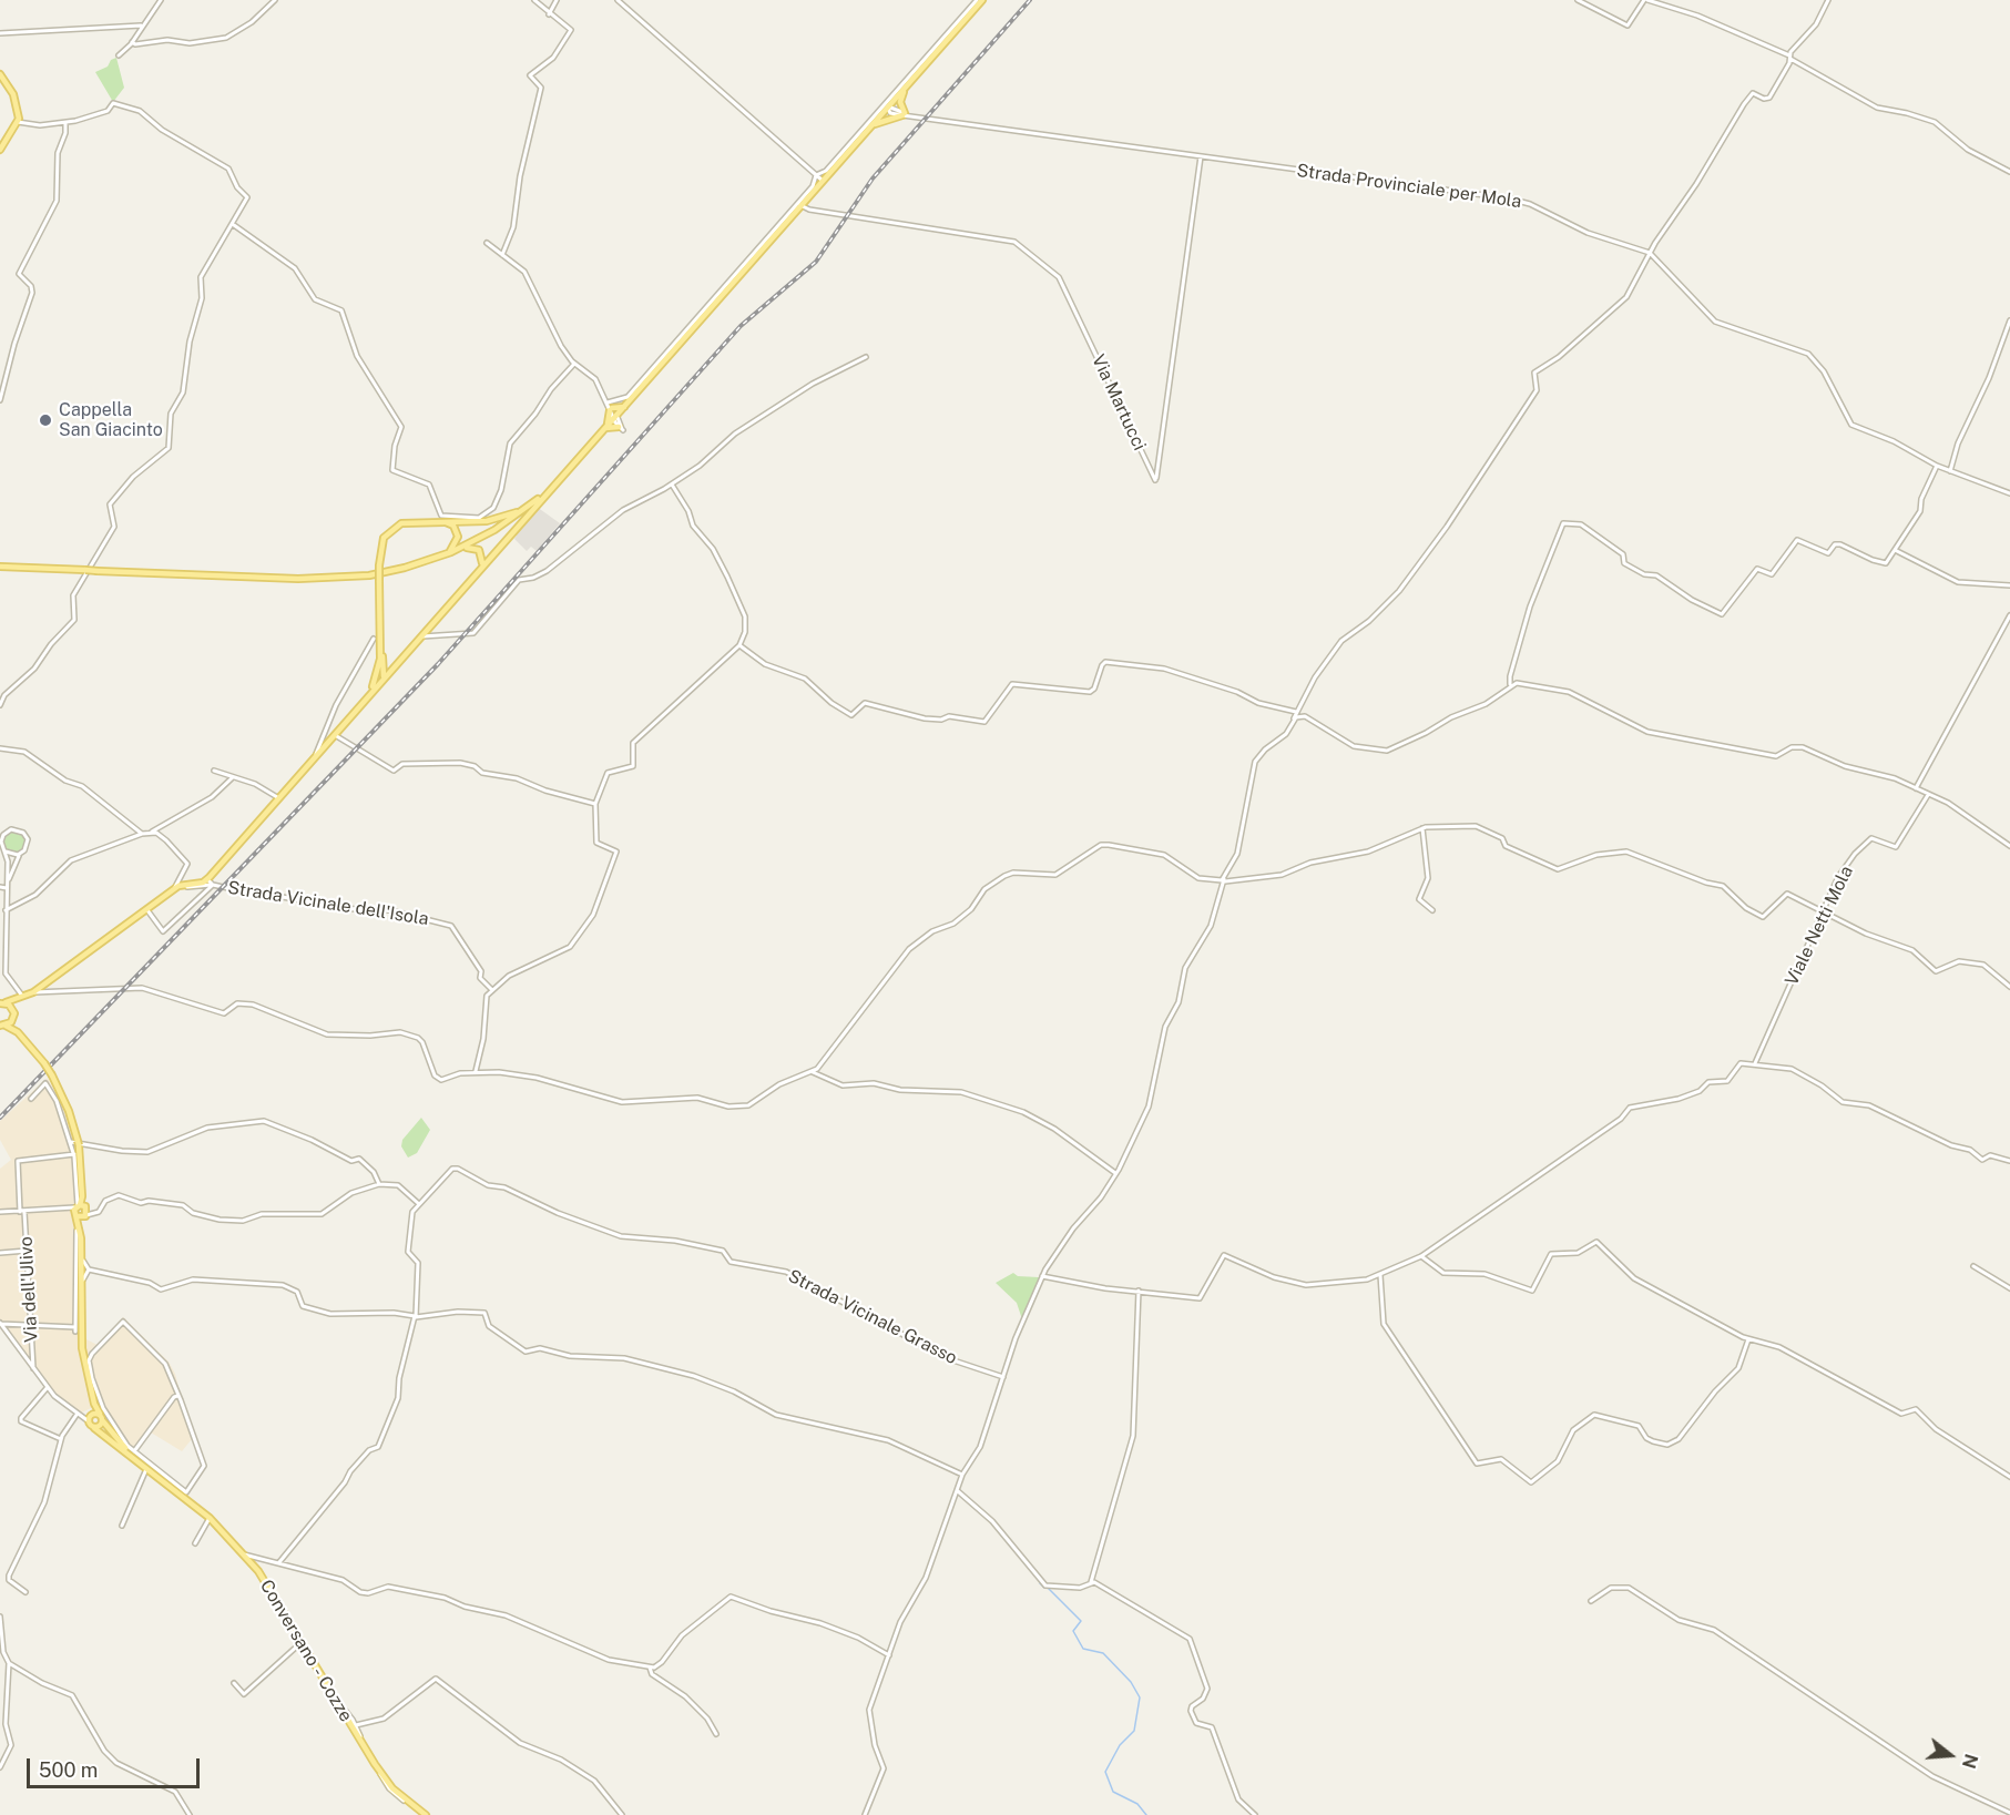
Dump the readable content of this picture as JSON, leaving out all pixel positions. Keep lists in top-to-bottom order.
{
  "streets": {
    "main road": ["Conversano - Cozze"],
    "street": [
      "Strada Provinciale per Mola",
      "Via Martucci",
      "Strada Vicinale dell'Isola",
      "Viale Netti Mola",
      "Via dell'Ulivo",
      "Strada Vicinale Grasso"
    ]
  },
  "crossings": [
    ["Strada Provinciale per Mola", "Via Martucci"]
  ],
  "places": ["Cappella San Giacinto"],
  "scale_bar": "500 m",
  "north": "right"
}
